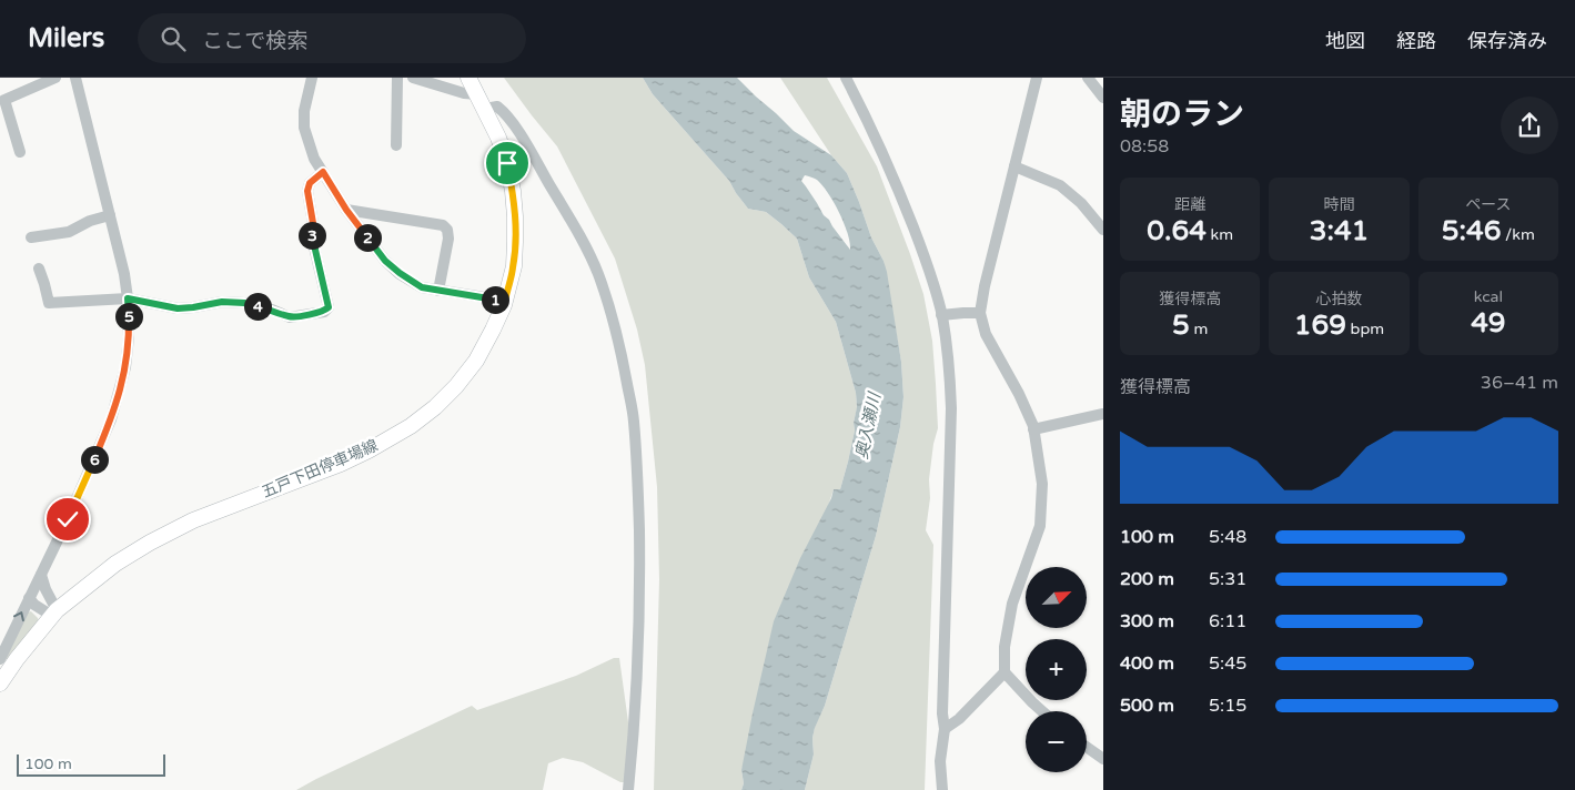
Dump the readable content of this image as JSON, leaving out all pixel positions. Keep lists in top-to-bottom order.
{
  "streets": {
    "main road": ["五戸下田停車場線"]
  },
  "water": ["奥入瀬川"],
  "scale_bar": "100 m",
  "north": "top right",
  "page": {
    "header": "Milers",
    "search": "ここで検索",
    "nav": ["地図", "経路", "保存済み"],
    "heading": ["朝のラン", "08:58"],
    "stats": [
      ["距離", "0.64 km"],
      ["時間", "3:41"],
      ["ペース", "5:46 /km"],
      ["獲得標高", "5 m"],
      ["心拍数", "169 bpm"],
      ["kcal", "49"]
    ],
    "pins": [
      "3",
      "2",
      "1",
      "4",
      "5",
      "6"
    ],
    "chart": ["獲得標高", "36–41 m"],
    "list": [
      {
        "name": "100 m",
        "note": "5:48"
      },
      {
        "name": "200 m",
        "note": "5:31"
      },
      {
        "name": "300 m",
        "note": "6:11"
      },
      {
        "name": "400 m",
        "note": "5:45"
      },
      {
        "name": "500 m",
        "note": "5:15"
      }
    ],
    "map_buttons": ["+", "−"],
    "scale": "100 m"
  }
}
